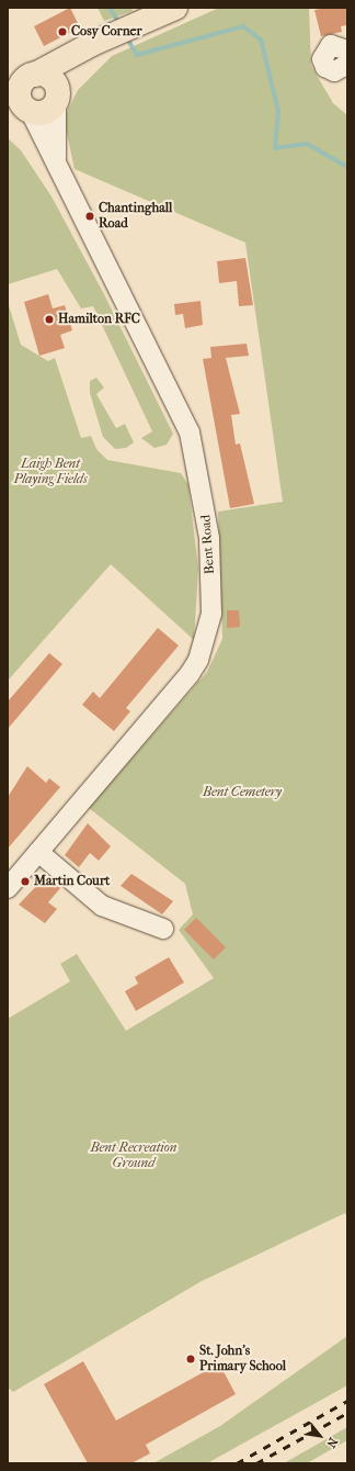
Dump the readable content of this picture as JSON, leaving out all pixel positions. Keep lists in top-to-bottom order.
{
  "streets": {
    "street": ["Bent Road"]
  },
  "parks": ["Laigh Bent Playing Fields", "Bent Cemetery", "Bent Recreation Ground"],
  "places": [
    "Cosy Corner",
    "Chantinghall Road",
    "Hamilton RFC",
    "Martin Court",
    "St. John's Primary School"
  ],
  "north": "bottom right"
}
